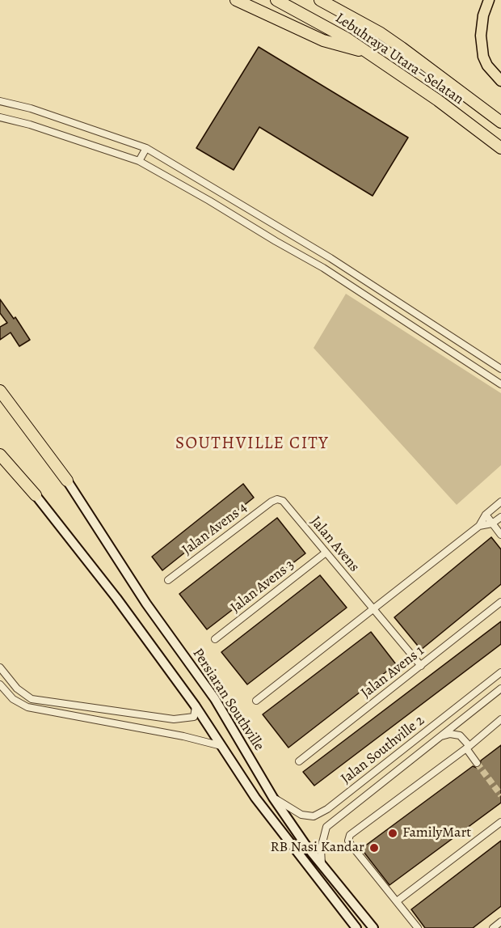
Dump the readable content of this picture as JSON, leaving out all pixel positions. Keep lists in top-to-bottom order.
{
  "streets": {
    "highway": ["Lebuhraya Utara–Selatan"],
    "main road": ["Persiaran Southville"],
    "street": [
      "Jalan Avens 4",
      "Jalan Avens",
      "Jalan Avens 3",
      "Jalan Avens 1",
      "Jalan Southville 2"
    ]
  },
  "crossings": [
    ["Jalan Avens 4", "Jalan Avens"],
    ["Jalan Avens", "Jalan Avens 3"],
    ["Jalan Avens", "Jalan Avens 1"],
    ["Persiaran Southville", "Jalan Southville 2"]
  ],
  "districts": ["SOUTHVILLE CITY"],
  "places": ["FamilyMart", "RB Nasi Kandar"]
}
